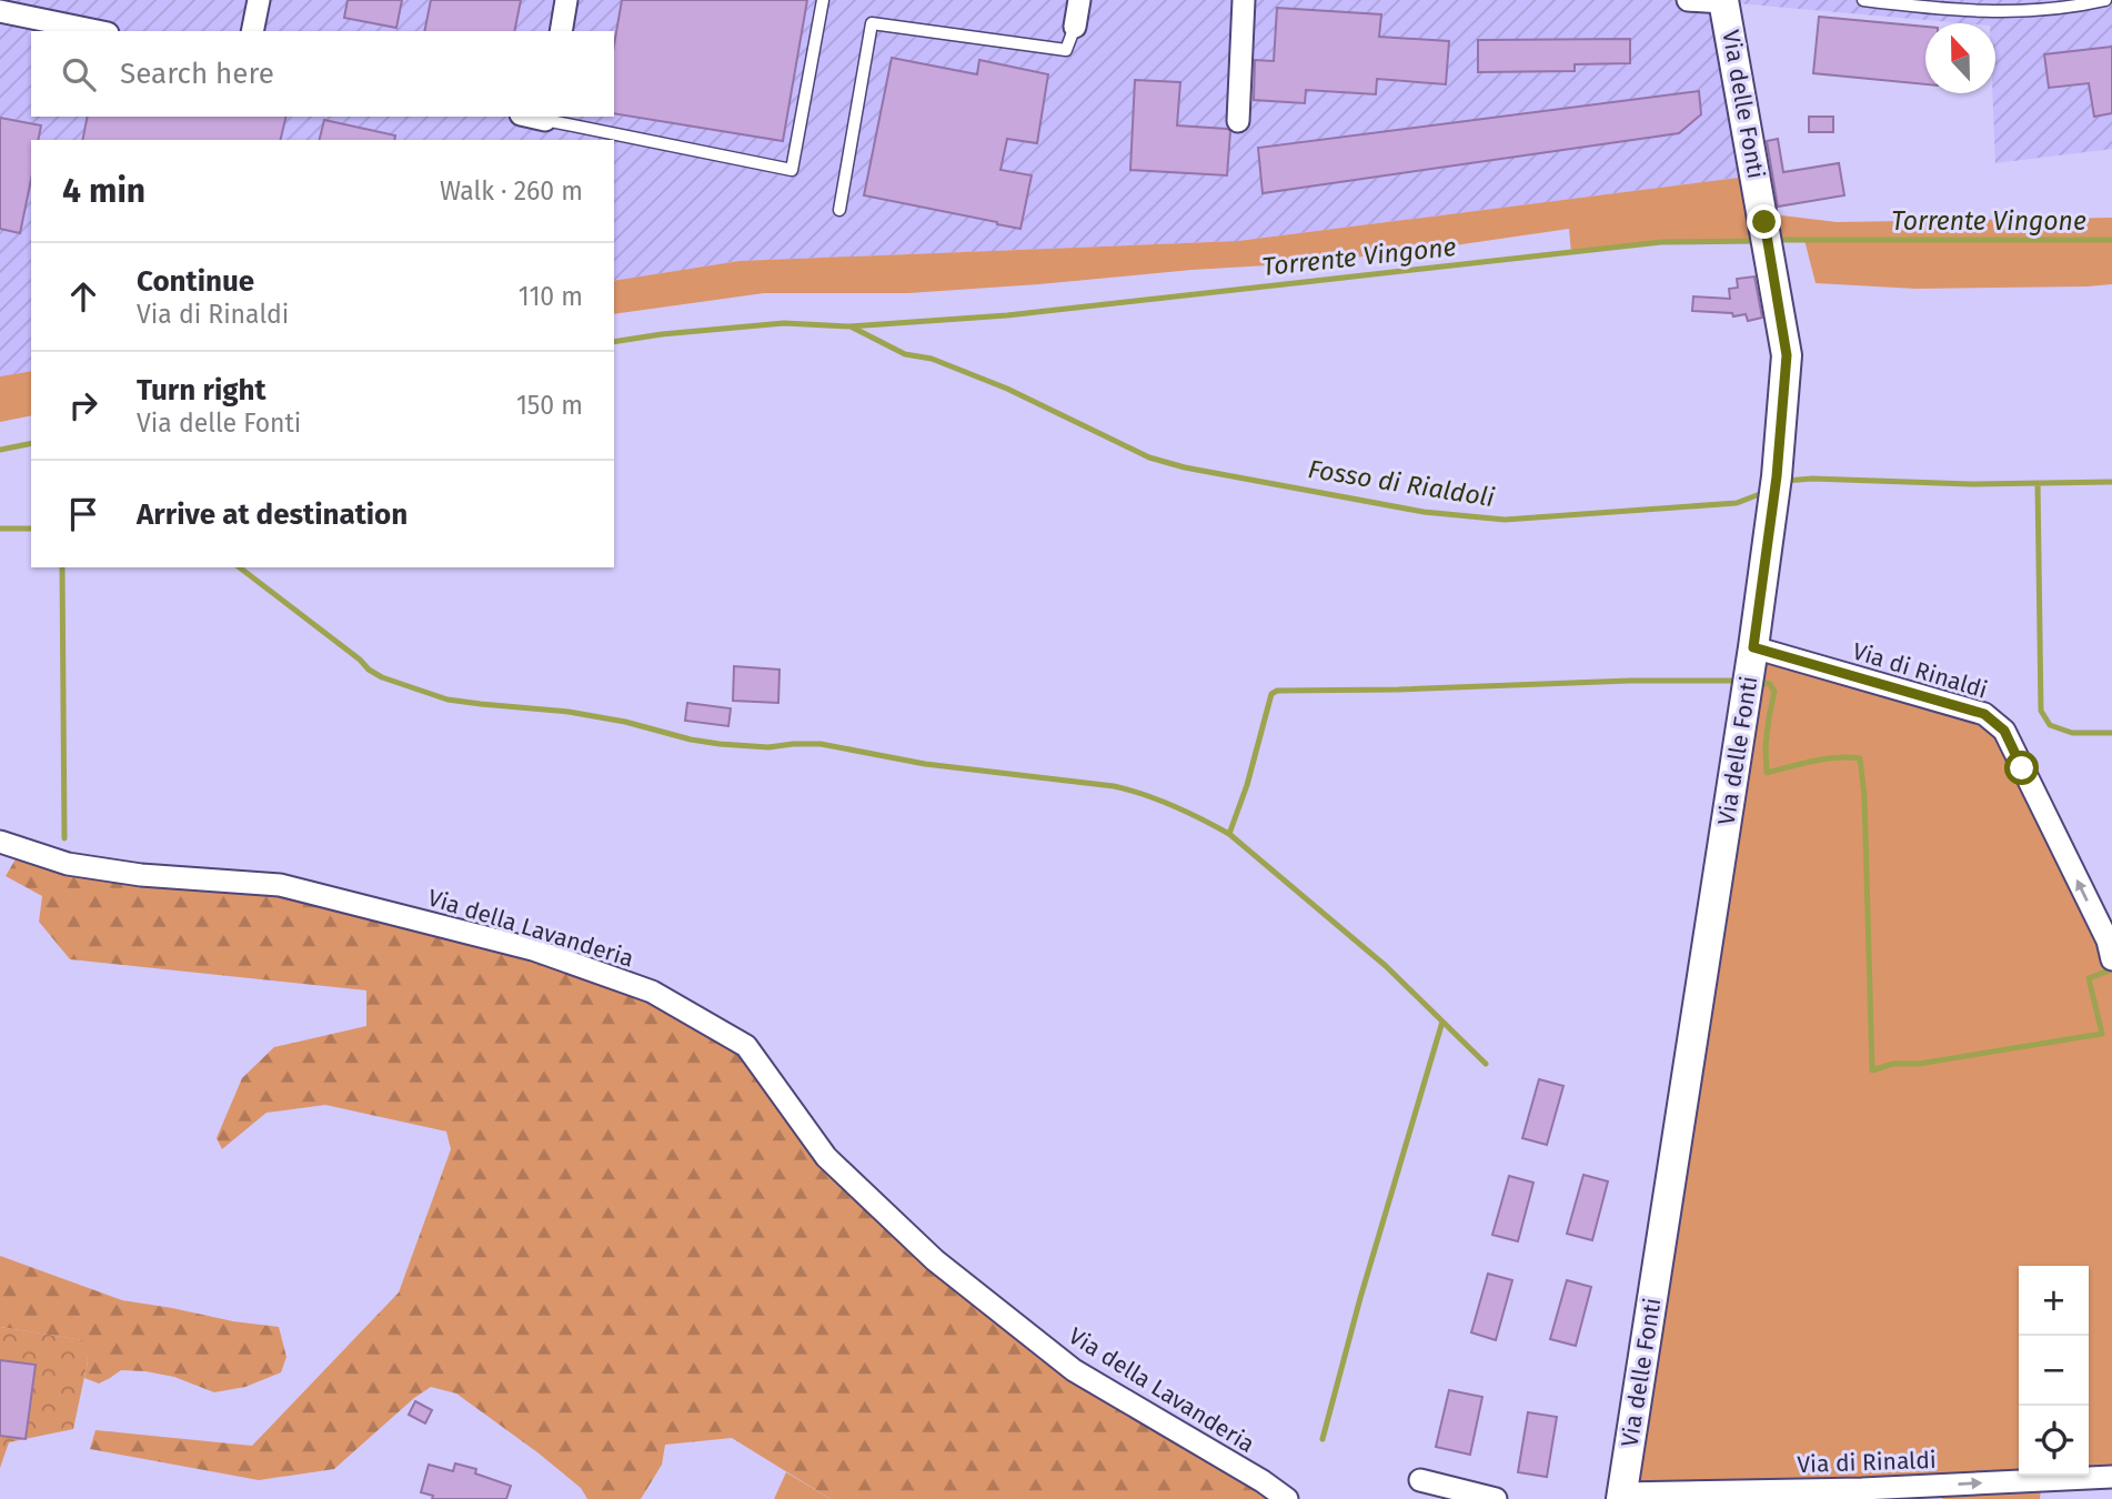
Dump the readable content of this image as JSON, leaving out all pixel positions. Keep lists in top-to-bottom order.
{
  "streets": {
    "street": ["Via delle Fonti", "Via di Rinaldi", "Via della Lavanderia"]
  },
  "crossings": [
    ["Via delle Fonti", "Via di Rinaldi"]
  ],
  "water": ["Torrente Vingone", "Fosso di Rialdoli"],
  "north": "top",
  "page": {
    "search": "Search here",
    "heading": ["4 min", "Walk · 260 m"],
    "list": [
      ["Continue", "Via di Rinaldi", "110 m"],
      ["Turn right", "Via delle Fonti", "150 m"],
      "Arrive at destination"
    ],
    "map_buttons": ["+", "−"]
  }
}
